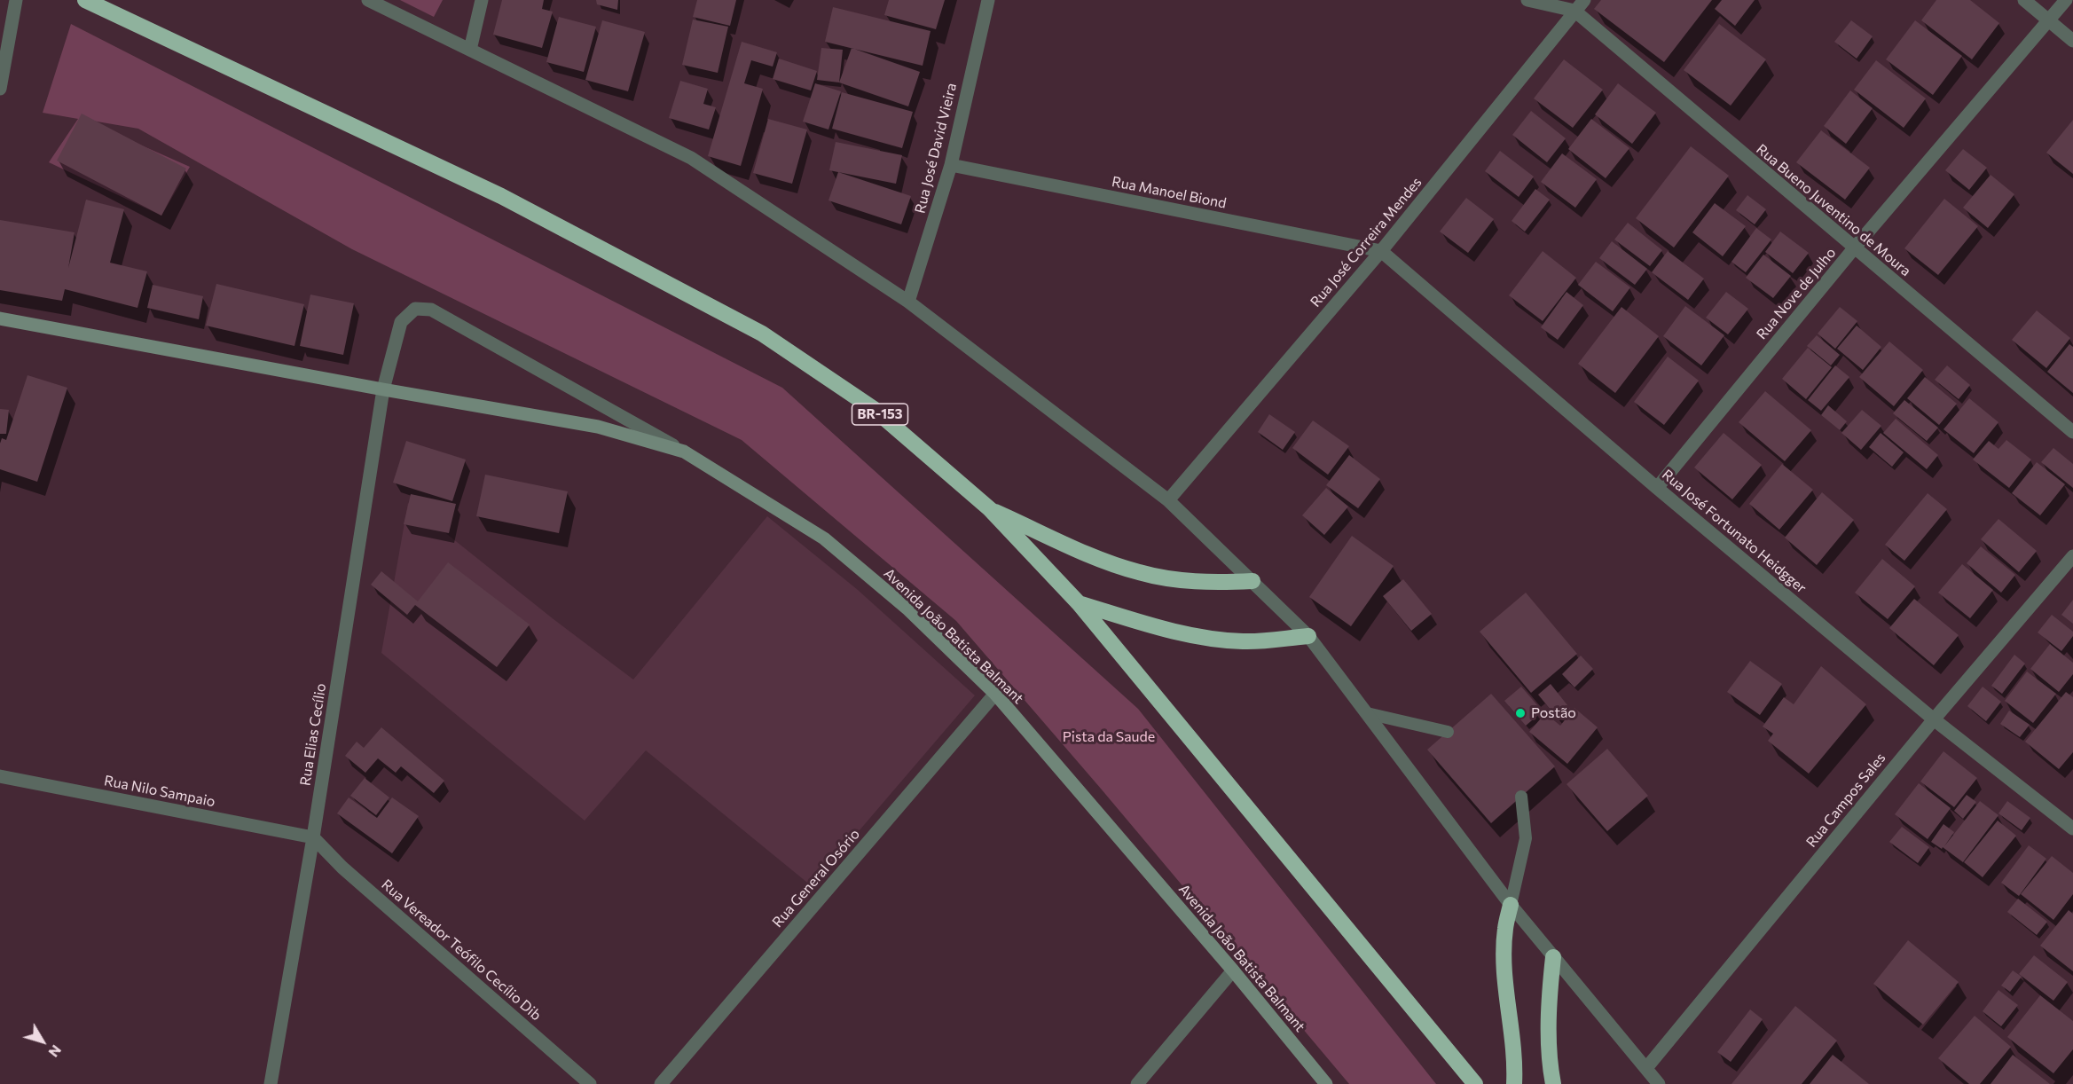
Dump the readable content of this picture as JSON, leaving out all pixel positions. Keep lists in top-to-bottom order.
{
  "streets": {
    "highway": ["BR-153"],
    "street": [
      "Rua José David Vieira",
      "Rua Manoel Biond",
      "Rua Bueno Juventino de Moura",
      "Rua José Correira Mendes",
      "Rua Nove de Julho",
      "Rua José Fortunato Heidgger",
      "Avenida João Batista Balmant",
      "Rua Elias Cecílio",
      "Rua Nilo Sampaio",
      "Rua Campos Sales",
      "Rua General Osório",
      "Rua Vereador Teófilo Cecílio Dib"
    ]
  },
  "crossings": [
    ["Rua José David Vieira", "Rua Manoel Biond"],
    ["Rua Manoel Biond", "Rua José Correira Mendes"],
    ["Rua Manoel Biond", "Rua José Fortunato Heidgger"],
    ["Rua Bueno Juventino de Moura", "Rua José Correira Mendes"],
    ["Rua Bueno Juventino de Moura", "Rua Nove de Julho"],
    ["Rua José Correira Mendes", "Rua José Fortunato Heidgger"],
    ["Rua Nove de Julho", "Rua José Fortunato Heidgger"],
    ["Rua José Fortunato Heidgger", "Rua Campos Sales"],
    ["Avenida João Batista Balmant", "Rua Elias Cecílio"],
    ["Avenida João Batista Balmant", "Rua General Osório"],
    ["Rua Elias Cecílio", "Rua Nilo Sampaio"],
    ["Rua Elias Cecílio", "Rua Vereador Teófilo Cecílio Dib"],
    ["Rua Nilo Sampaio", "Rua Vereador Teófilo Cecílio Dib"]
  ],
  "parks": ["Pista da Saude"],
  "places": ["Postão"],
  "north": "bottom right"
}
